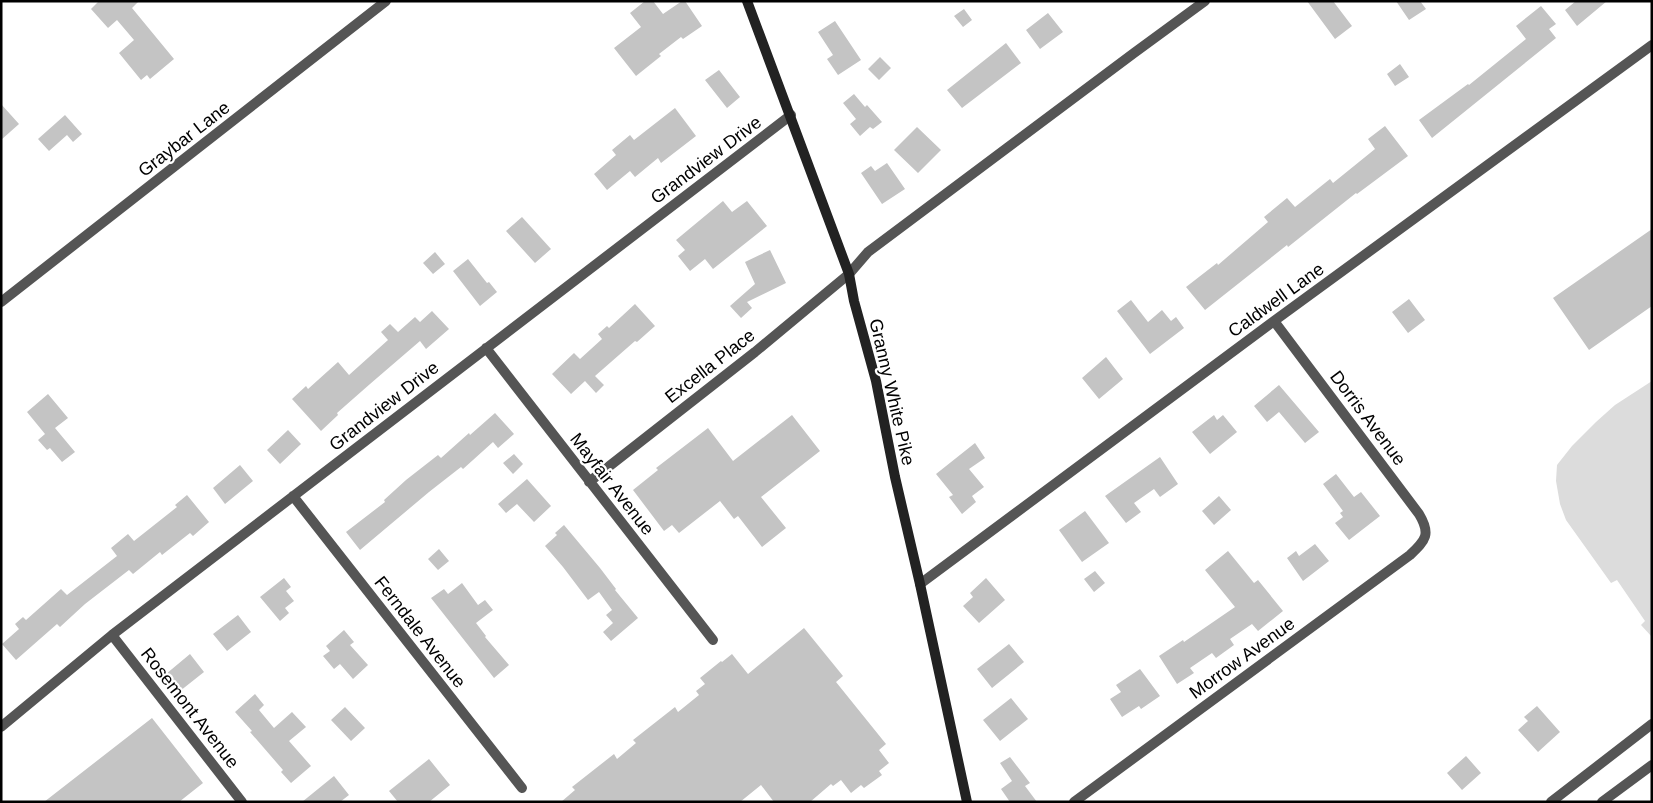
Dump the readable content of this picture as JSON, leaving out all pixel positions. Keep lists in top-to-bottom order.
{
  "streets": {
    "main road": ["Granny White Pike"],
    "street": [
      "Graybar Lane",
      "Grandview Drive",
      "Caldwell Lane",
      "Excella Place",
      "Dorris Avenue",
      "Mayfair Avenue",
      "Ferndale Avenue",
      "Morrow Avenue",
      "Rosemont Avenue"
    ]
  },
  "crossings": [
    ["Grandview Drive", "Granny White Pike"],
    ["Grandview Drive", "Mayfair Avenue"],
    ["Grandview Drive", "Ferndale Avenue"],
    ["Grandview Drive", "Rosemont Avenue"],
    ["Caldwell Lane", "Granny White Pike"],
    ["Caldwell Lane", "Dorris Avenue"],
    ["Excella Place", "Granny White Pike"],
    ["Excella Place", "Mayfair Avenue"],
    ["Dorris Avenue", "Morrow Avenue"]
  ]
}
